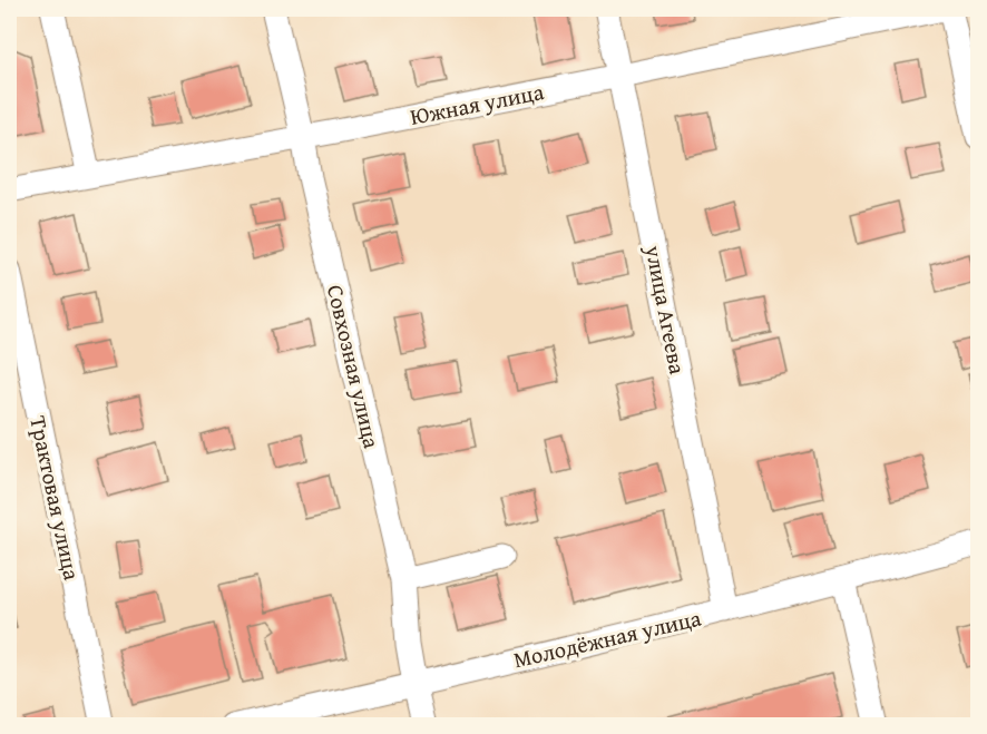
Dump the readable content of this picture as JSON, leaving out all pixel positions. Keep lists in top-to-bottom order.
{
  "streets": {
    "street": [
      "Южная улица",
      "улица Агеева",
      "Совхозная улица",
      "Трактовая улица",
      "Молодёжная улица"
    ]
  },
  "crossings": [
    ["Южная улица", "улица Агеева"],
    ["Южная улица", "Совхозная улица"],
    ["улица Агеева", "Молодёжная улица"],
    ["Совхозная улица", "Молодёжная улица"]
  ]
}
